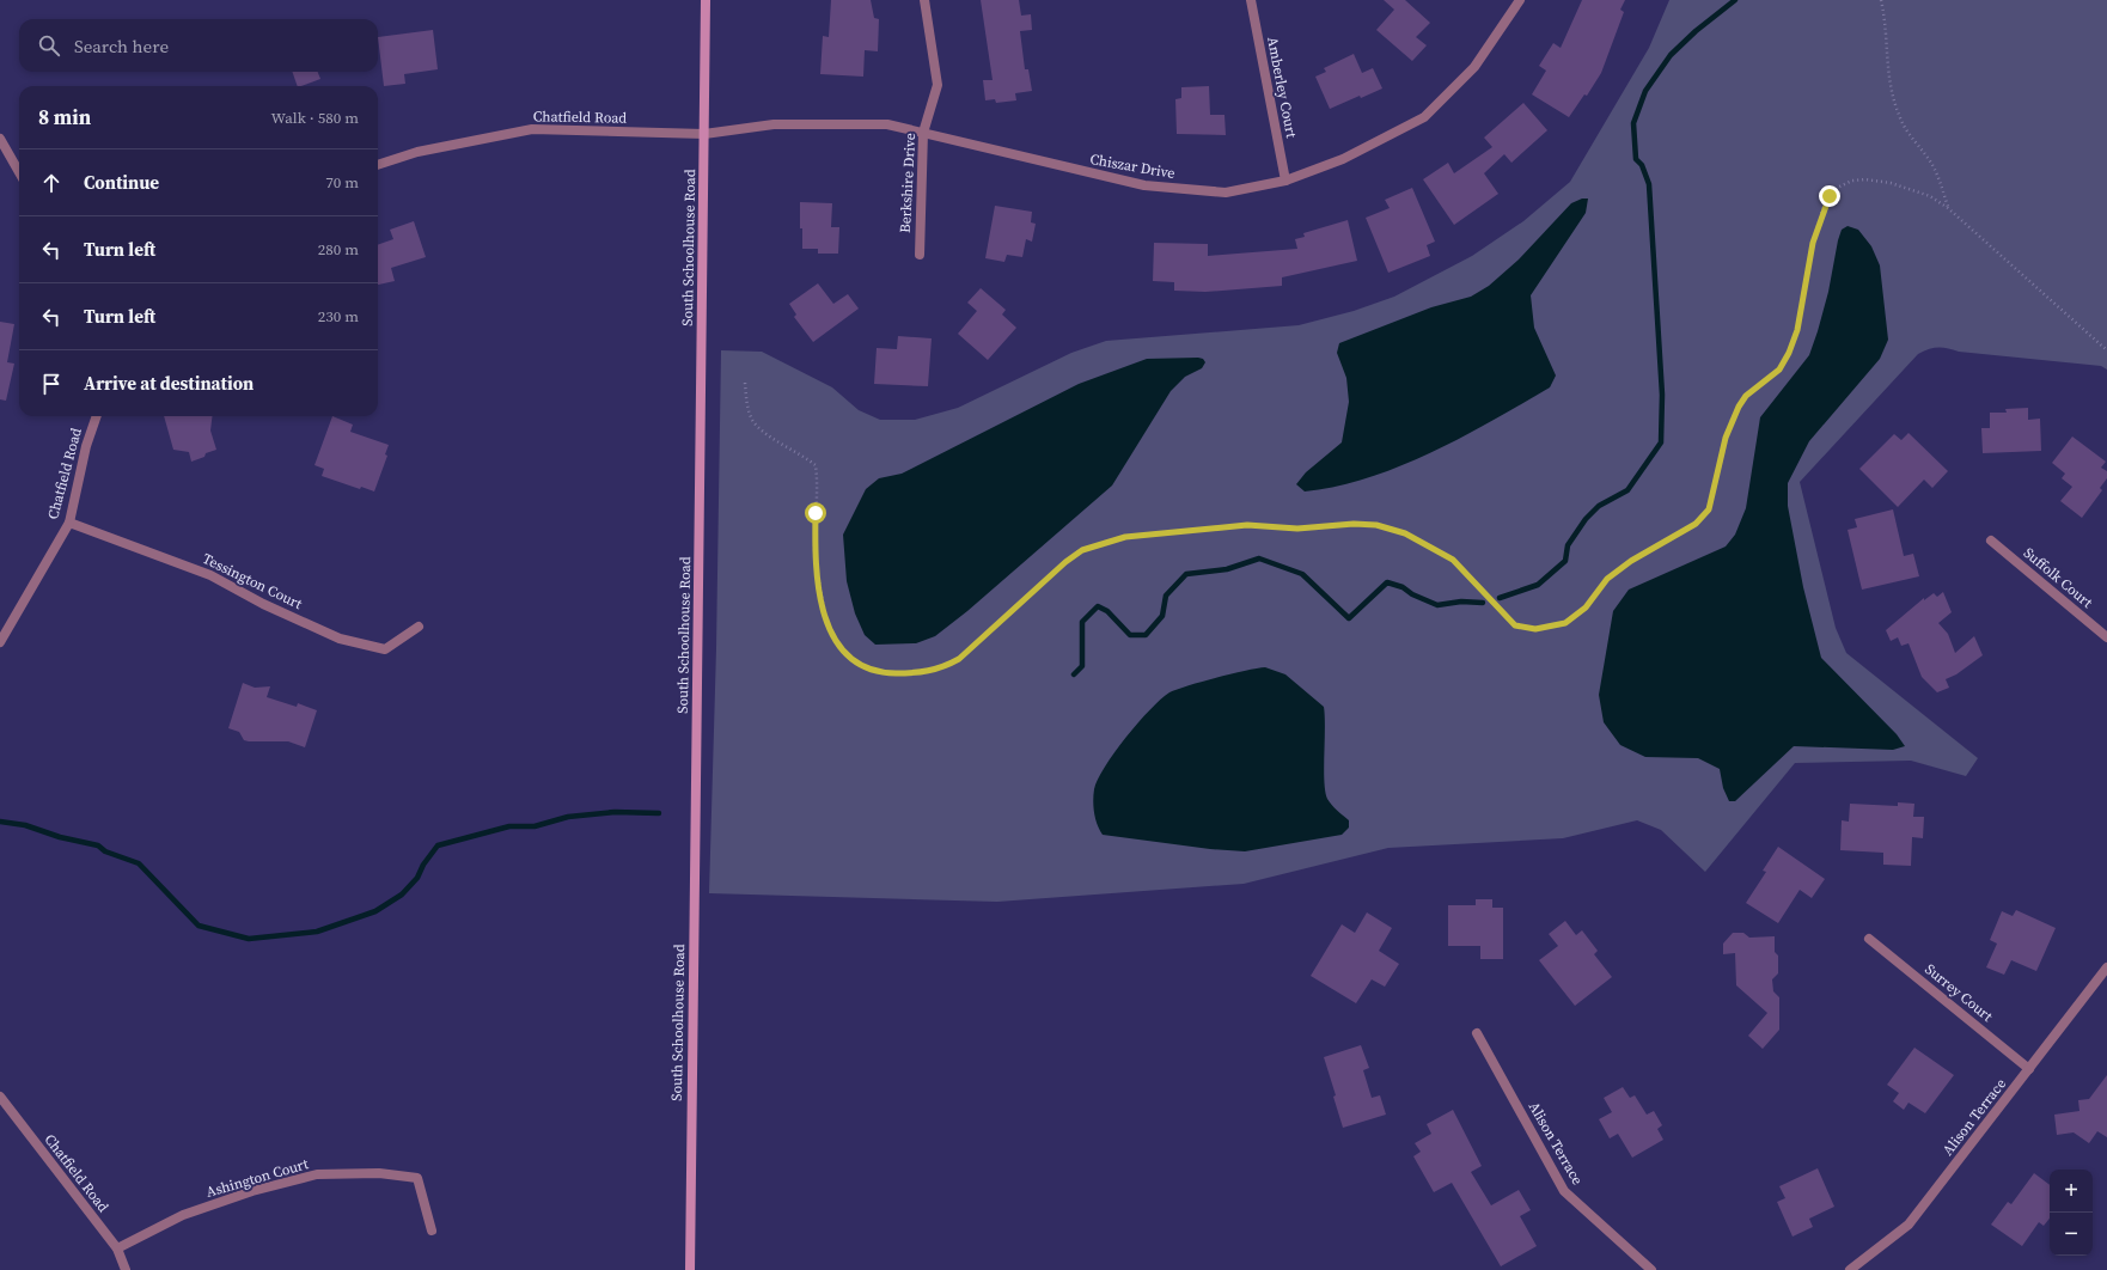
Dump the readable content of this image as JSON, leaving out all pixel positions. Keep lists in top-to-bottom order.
{
  "streets": {
    "street": [
      "Amberley Court",
      "Chatfield Road",
      "Chiszar Drive",
      "Berkshire Drive",
      "South Schoolhouse Road",
      "Suffolk Court",
      "Tessington Court",
      "Surrey Court",
      "Alison Terrace",
      "Ashington Court"
    ]
  },
  "crossings": [
    ["Amberley Court", "Chiszar Drive"],
    ["Chatfield Road", "Chiszar Drive"],
    ["Chatfield Road", "South Schoolhouse Road"],
    ["Chatfield Road", "Tessington Court"],
    ["Chatfield Road", "Ashington Court"],
    ["Chiszar Drive", "Berkshire Drive"],
    ["Chiszar Drive", "South Schoolhouse Road"],
    ["Surrey Court", "Alison Terrace"]
  ],
  "page": {
    "search": "Search here",
    "heading": ["8 min", "Walk · 580 m"],
    "list": [
      ["Continue", "70 m"],
      ["Turn left", "280 m"],
      ["Turn left", "230 m"],
      "Arrive at destination"
    ],
    "map_buttons": ["+", "−"]
  }
}
